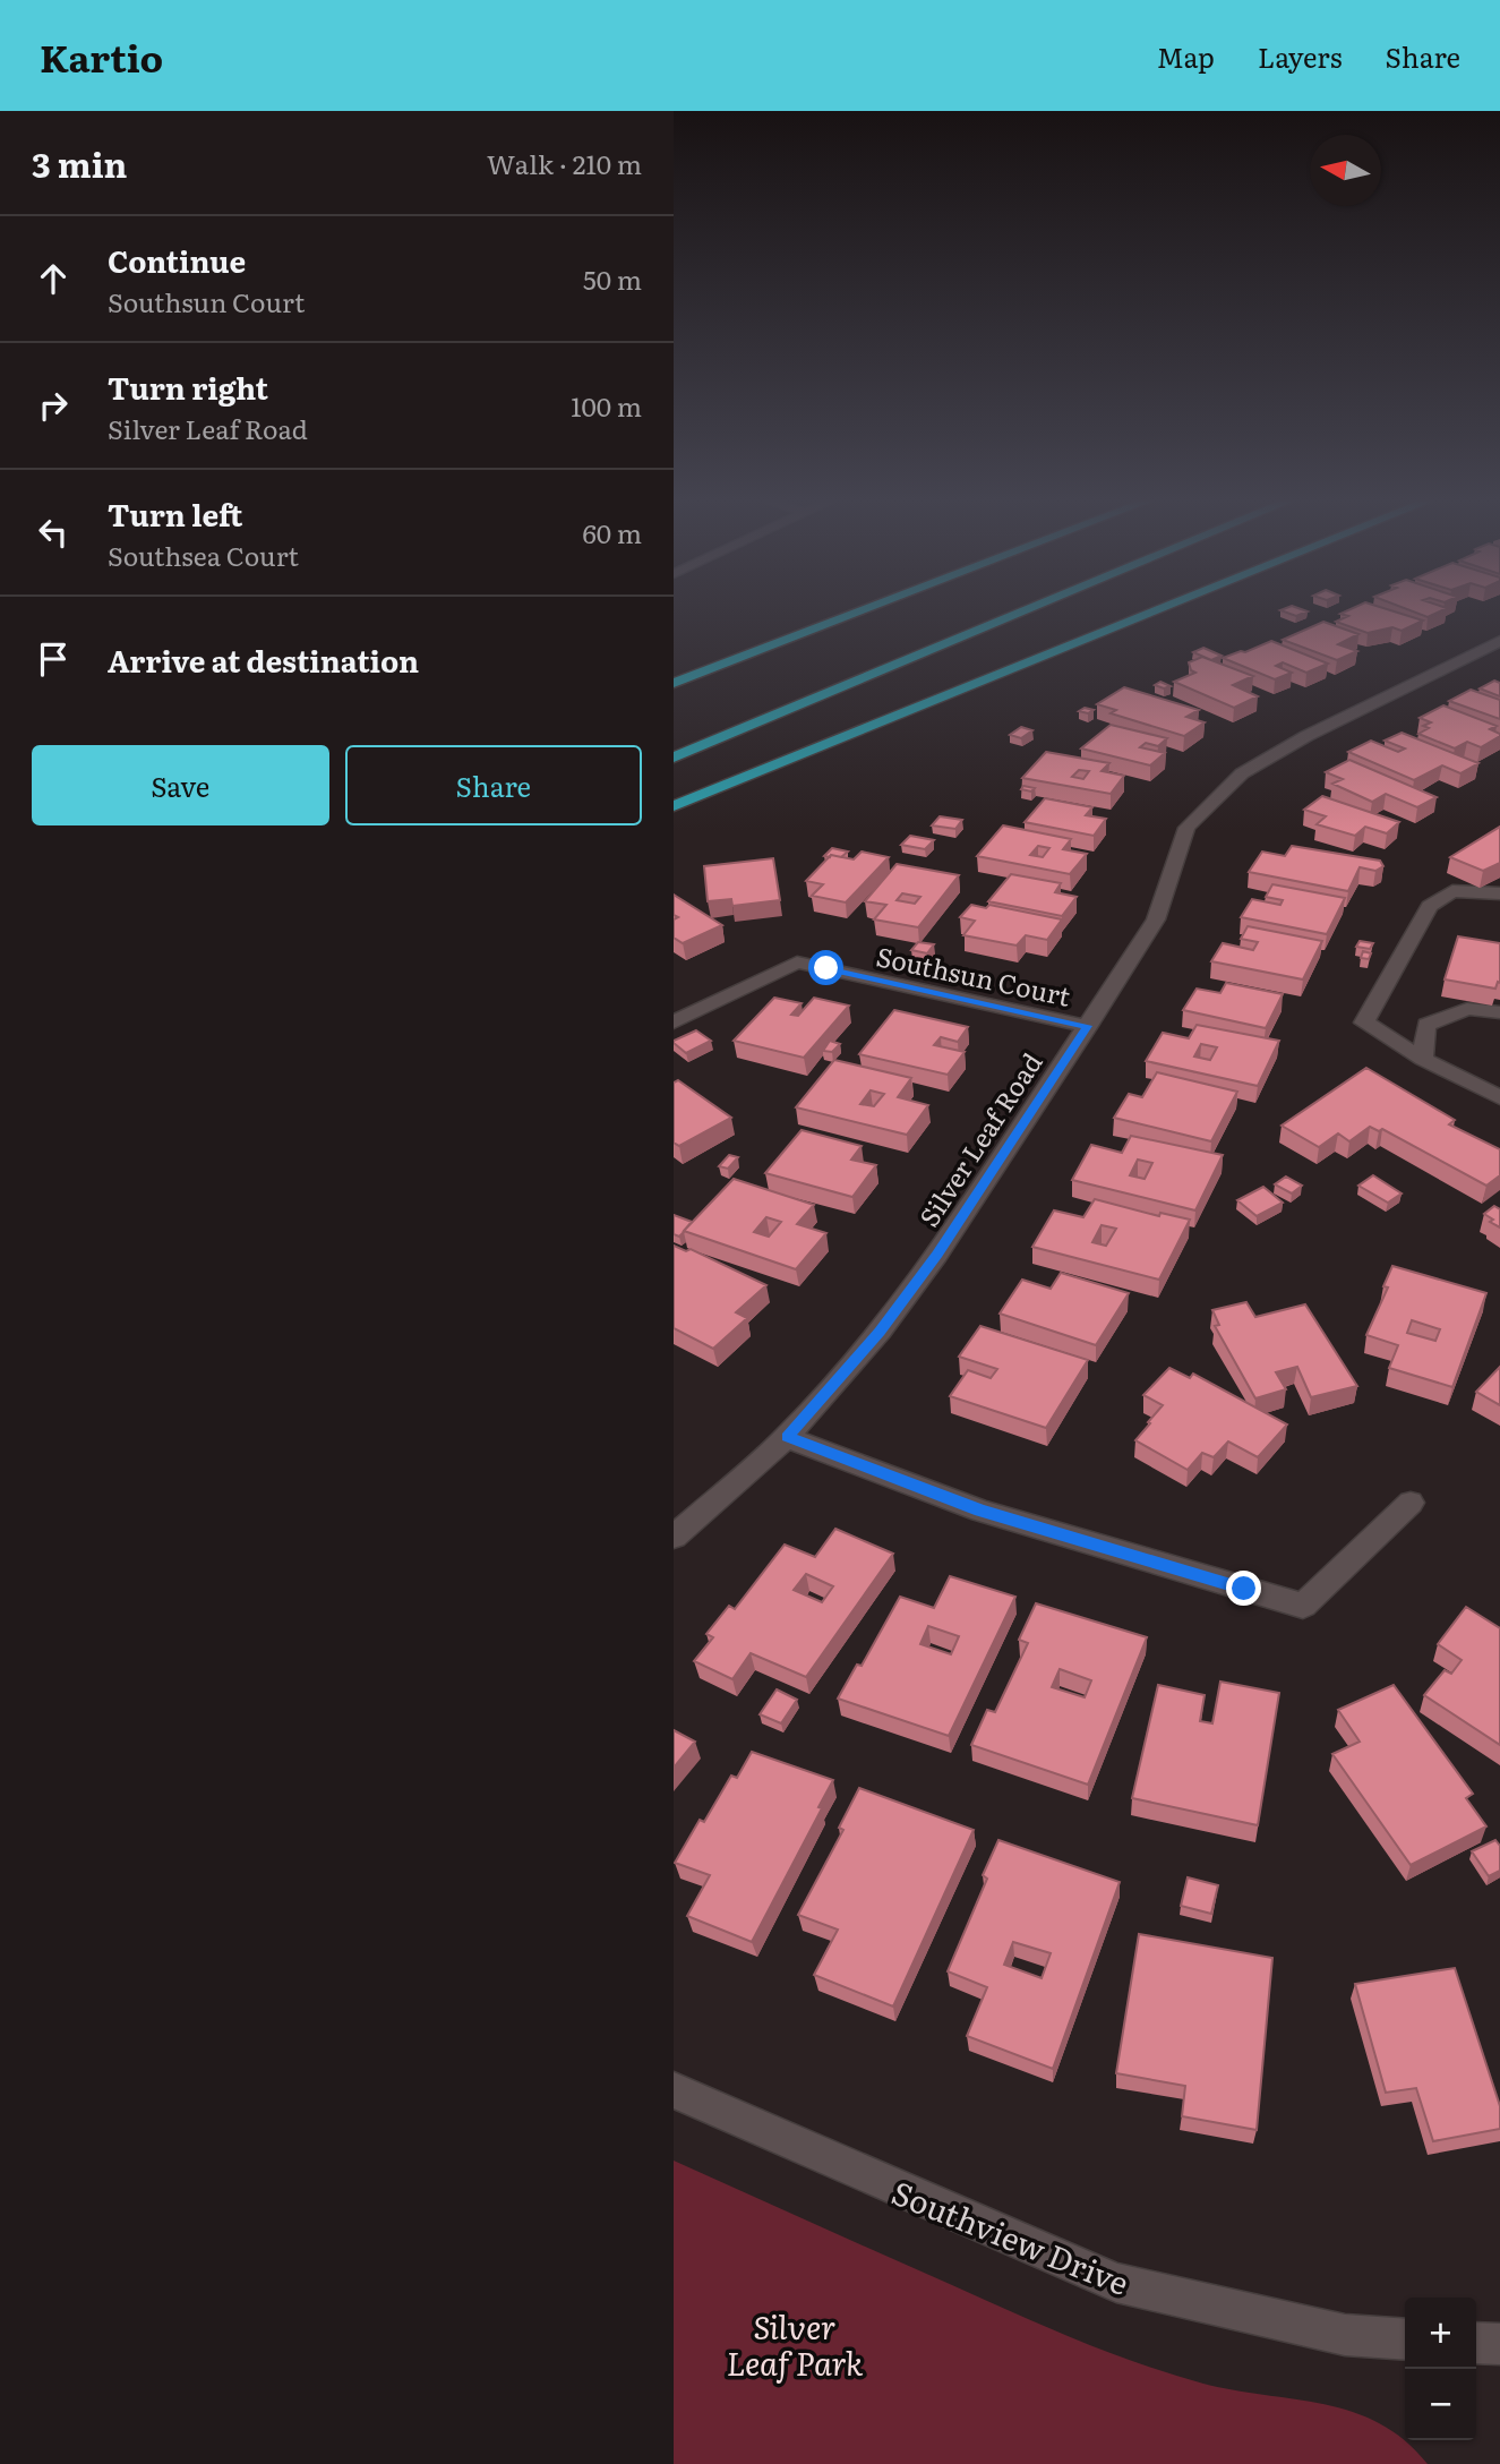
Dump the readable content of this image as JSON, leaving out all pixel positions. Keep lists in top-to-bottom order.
{
  "streets": {
    "street": ["Southsun Court", "Silver Leaf Road", "Southview Drive"]
  },
  "crossings": [
    ["Southsun Court", "Silver Leaf Road"]
  ],
  "parks": ["Silver Leaf Park"],
  "north": "left",
  "page": {
    "header": "Kartio",
    "nav": ["Map", "Layers", "Share"],
    "heading": ["3 min", "Walk · 210 m"],
    "list": [
      ["Continue", "Southsun Court", "50 m"],
      ["Turn right", "Silver Leaf Road", "100 m"],
      ["Turn left", "Southsea Court", "60 m"],
      "Arrive at destination"
    ],
    "buttons": ["Save", "Share"],
    "map_buttons": ["+", "−"]
  }
}
